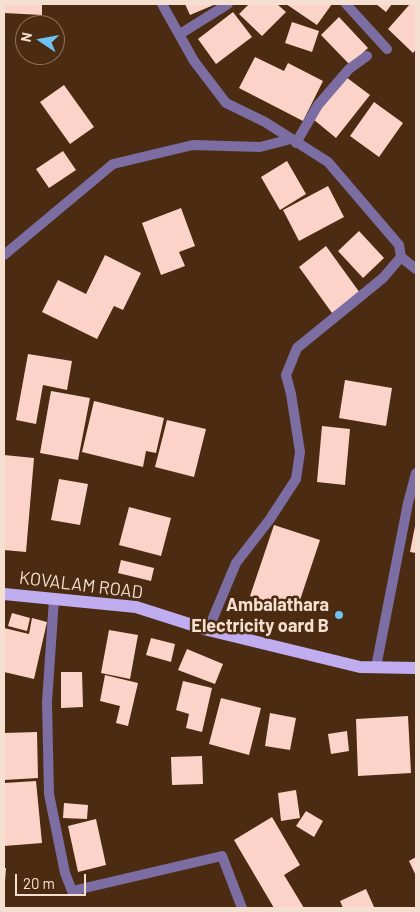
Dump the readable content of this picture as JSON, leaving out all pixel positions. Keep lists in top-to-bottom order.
{
  "streets": {
    "main road": ["KOVALAM ROAD"]
  },
  "places": ["Ambalathara Electricity oard B"],
  "scale_bar": "20 m",
  "north": "left"
}
